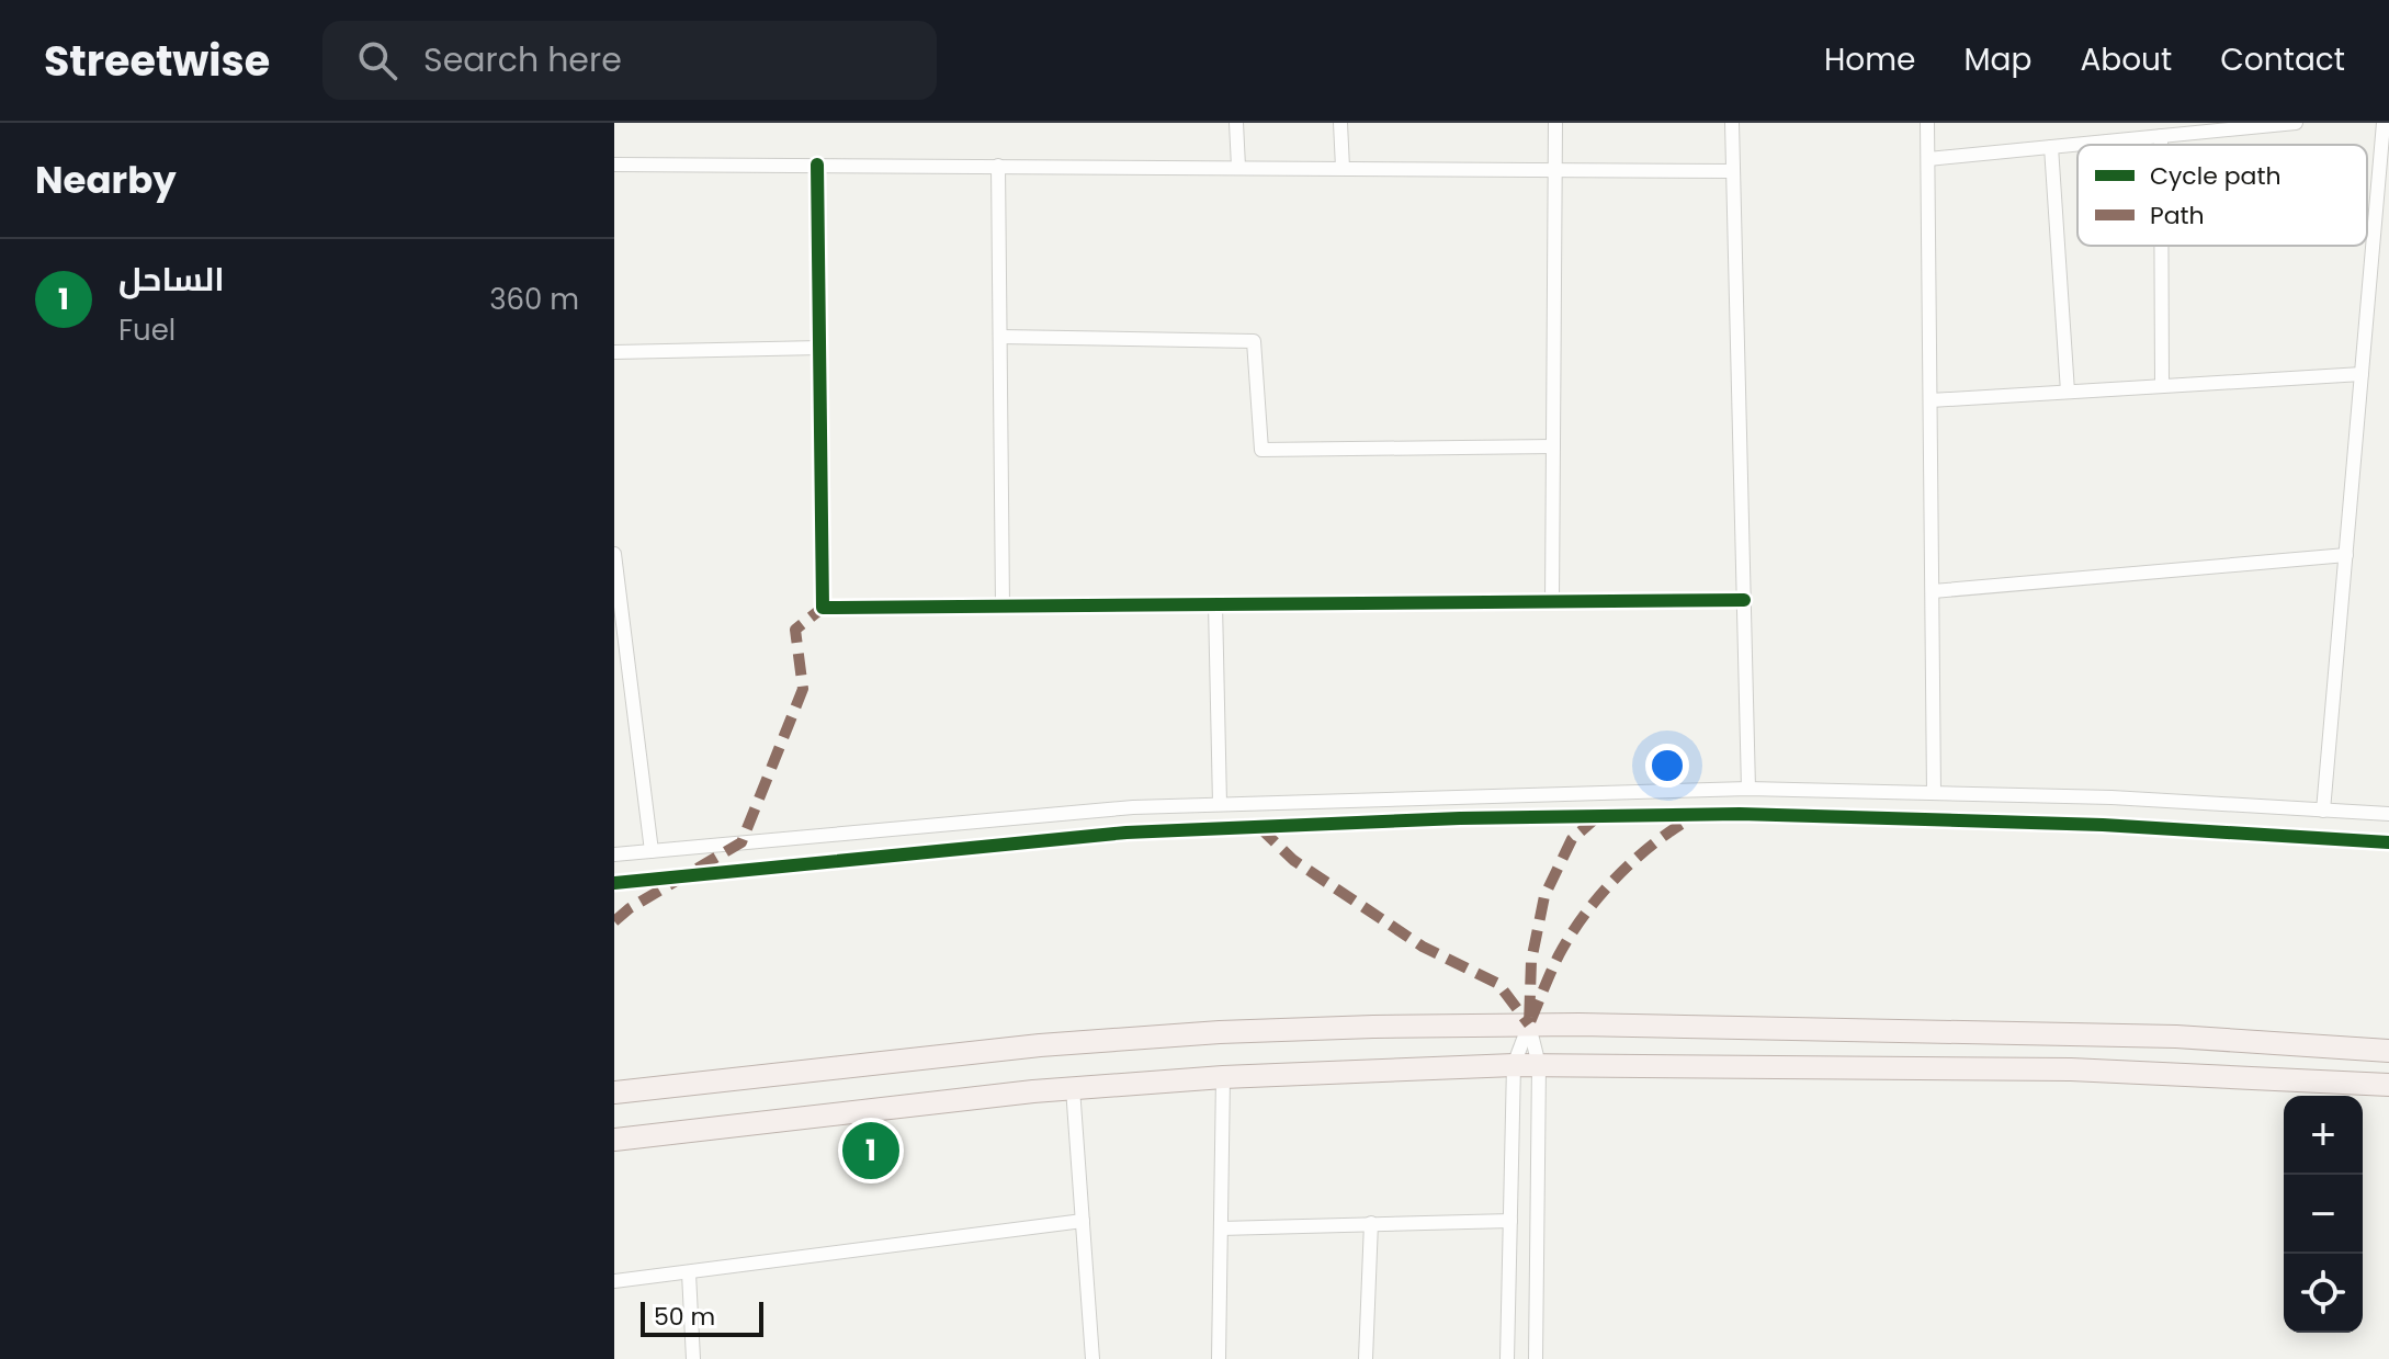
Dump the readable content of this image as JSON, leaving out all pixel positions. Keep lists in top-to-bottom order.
{
  "legend": ["Cycle path", "Path"],
  "scale_bar": "50 m",
  "page": {
    "header": "Streetwise",
    "search": "Search here",
    "nav": [
      "Home",
      "Map",
      "About",
      "Contact"
    ],
    "heading": "Nearby",
    "list": [
      {
        "mark": "1",
        "name": "الساحل",
        "note": "Fuel",
        "value": "360 m"
      }
    ],
    "map_buttons": ["+", "−"],
    "pins": "1",
    "scale": "50 m"
  }
}
